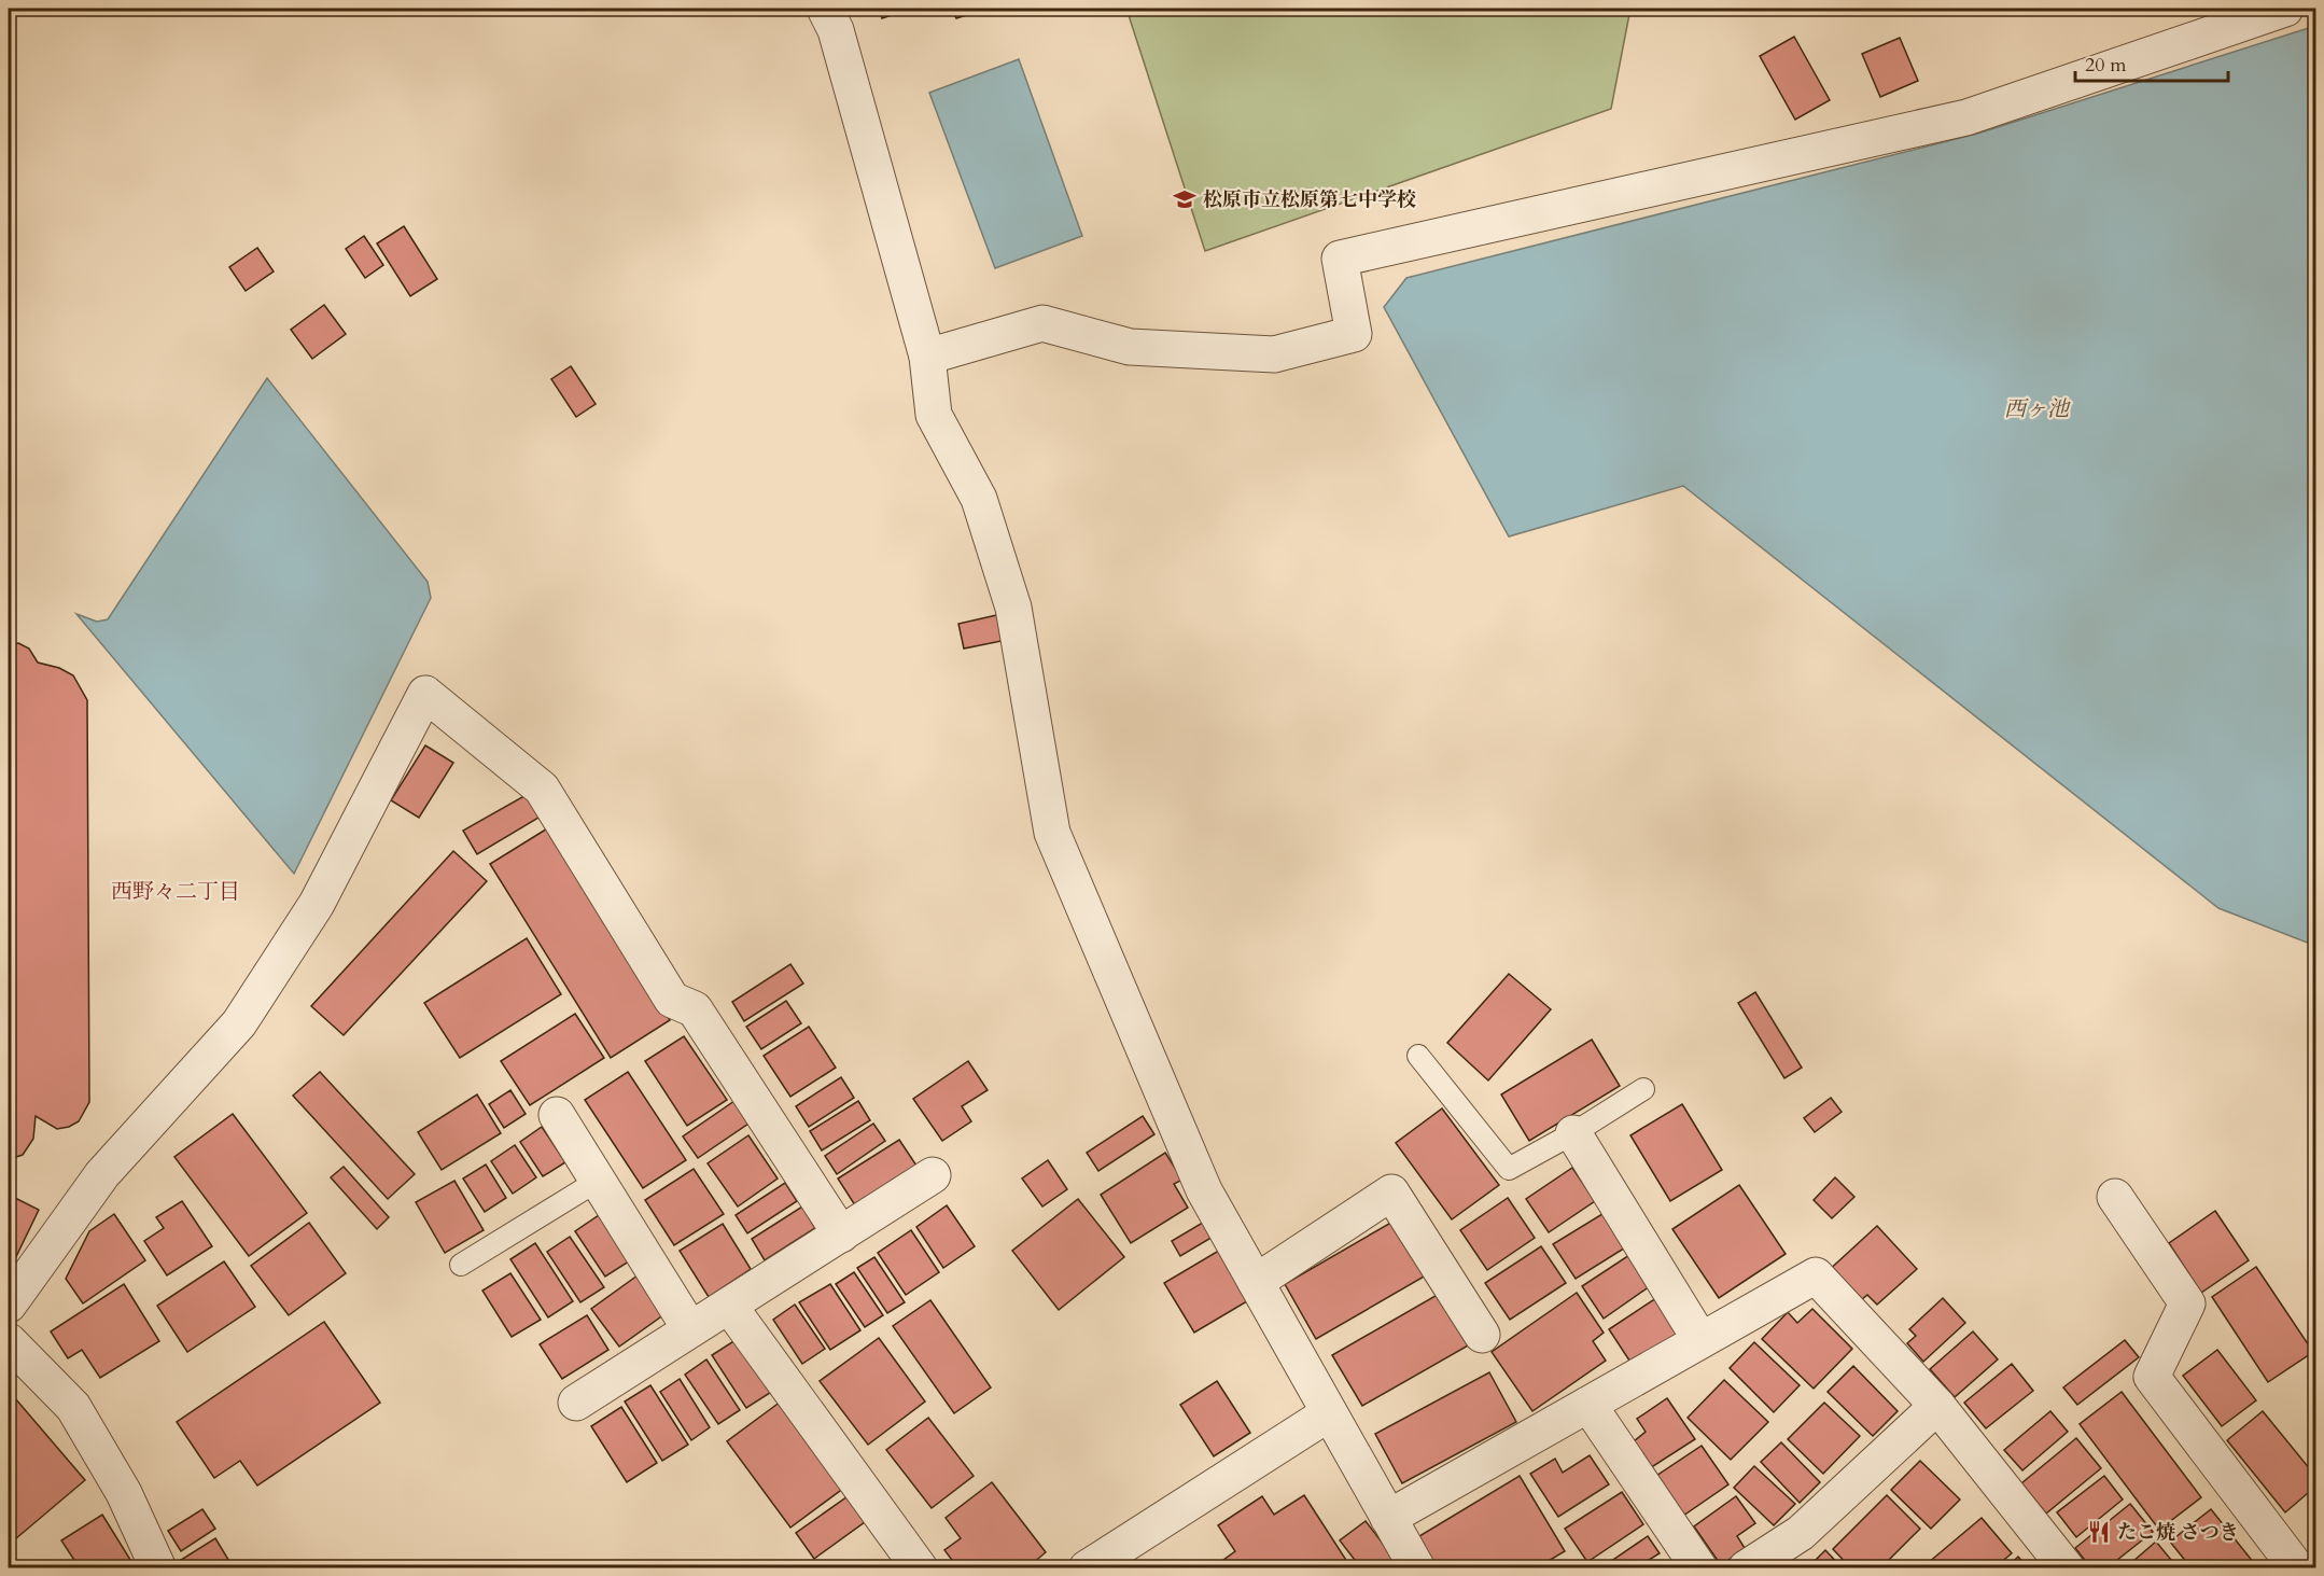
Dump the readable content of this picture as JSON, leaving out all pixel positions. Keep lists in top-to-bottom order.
{
  "districts": ["西野々二丁目"],
  "water": ["西ヶ池"],
  "places": {
    "school or university": ["松原市立松原第七中学校"],
    "restaurant": ["たこ焼 さつき"]
  },
  "scale_bar": "20 m"
}
